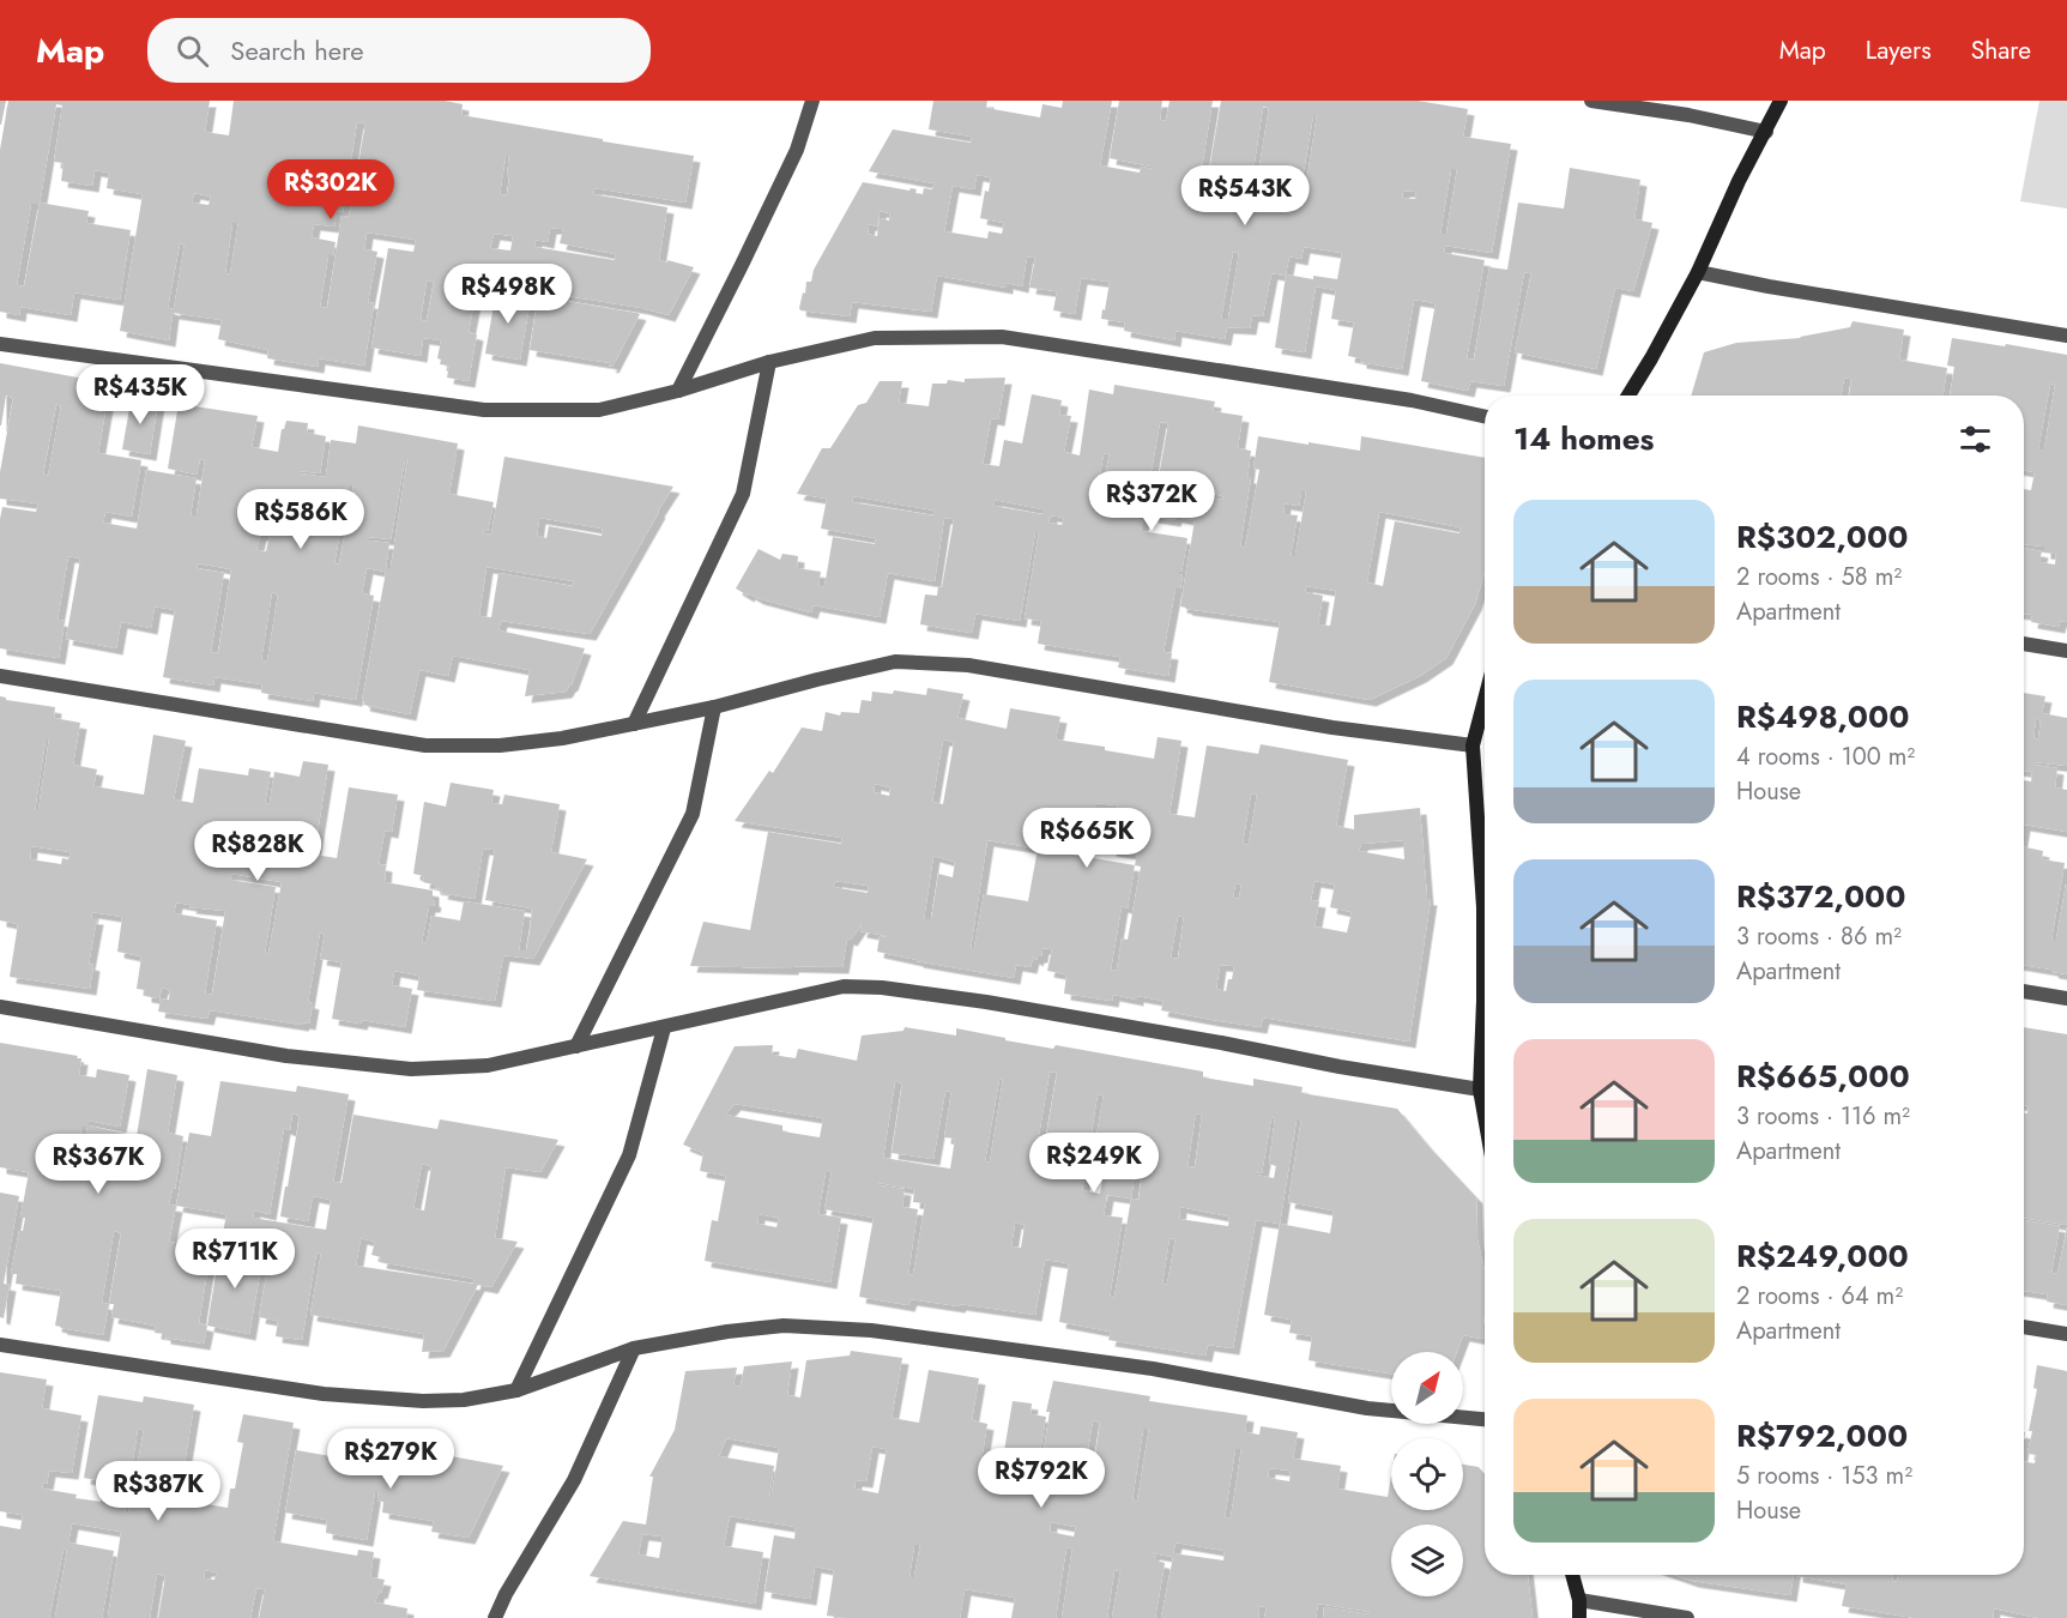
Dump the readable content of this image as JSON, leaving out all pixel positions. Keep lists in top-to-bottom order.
{
  "north": "top right",
  "page": {
    "header": "Map",
    "search": "Search here",
    "nav": ["Map", "Layers", "Share"],
    "price": [
      "R$302K",
      "R$543K",
      "R$498K",
      "R$435K",
      "R$372K",
      "R$586K",
      "R$665K",
      "R$828K",
      "R$249K",
      "R$367K",
      "R$711K",
      "R$279K",
      "R$792K",
      "R$387K"
    ],
    "heading": "14 homes",
    "list": [
      {
        "name": "R$302,000",
        "note": "2 rooms · 58 m² · Apartment"
      },
      {
        "name": "R$498,000",
        "note": "4 rooms · 100 m² · House"
      },
      {
        "name": "R$372,000",
        "note": "3 rooms · 86 m² · Apartment"
      },
      {
        "name": "R$665,000",
        "note": "3 rooms · 116 m² · Apartment"
      },
      {
        "name": "R$249,000",
        "note": "2 rooms · 64 m² · Apartment"
      },
      {
        "name": "R$792,000",
        "note": "5 rooms · 153 m² · House"
      }
    ]
  }
}
